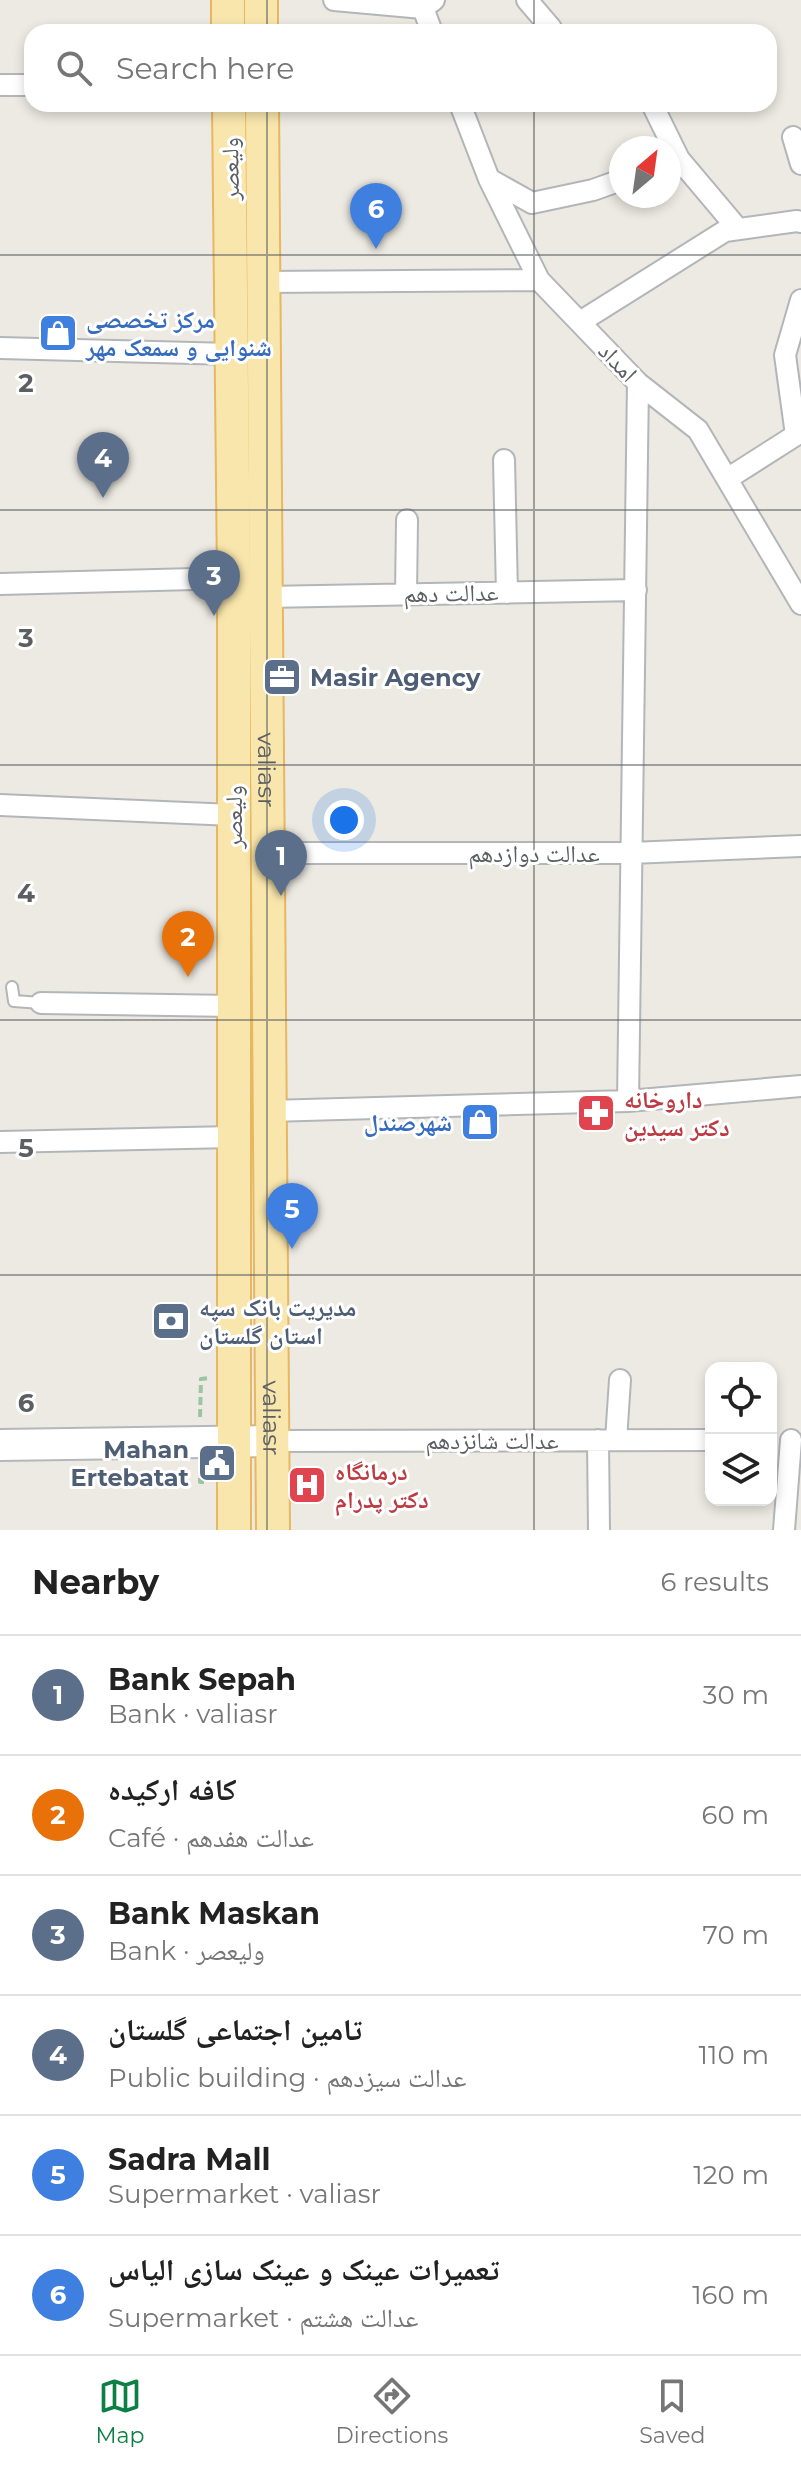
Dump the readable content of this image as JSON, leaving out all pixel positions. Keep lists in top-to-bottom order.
{
  "streets": {
    "main road": ["ولیعصر", "valiasr"],
    "street": [
      "امداد",
      "عدالت دهم",
      "عدالت دوازدهم",
      "عدالت شانزدهم"
    ]
  },
  "crossings": [
    ["عدالت دهم", "valiasr"],
    ["valiasr", "عدالت دوازدهم"],
    ["valiasr", "عدالت شانزدهم"]
  ],
  "places": {
    "shop": ["مرکز تخصصی شنوایی و سمعک مهر", "شهرصندل"],
    "office": ["Masir Agency"],
    "pharmacy": ["داروخانه دکتر سیدین"],
    "bank": ["مدیریت بانک سپه استان گلستان"],
    "public building": ["Mahan Ertebatat"],
    "hospital": ["درمانگاه دکتر پدرام"]
  },
  "north": "top right",
  "page": {
    "search": "Search here",
    "pins": [
      "6",
      "4",
      "3",
      "1",
      "2",
      "5"
    ],
    "heading": ["Nearby", "6 results"],
    "list": [
      {
        "mark": "1",
        "name": "Bank Sepah",
        "note": "Bank · valiasr",
        "value": "30 m"
      },
      {
        "mark": "2",
        "name": "کافه ارکیده",
        "note": "Café · عدالت هفدهم",
        "value": "60 m"
      },
      {
        "mark": "3",
        "name": "Bank Maskan",
        "note": "Bank · ولیعصر",
        "value": "70 m"
      },
      {
        "mark": "4",
        "name": "تامین اجتماعی گلستان",
        "note": "Public building · عدالت سیزدهم",
        "value": "110 m"
      },
      {
        "mark": "5",
        "name": "Sadra Mall",
        "note": "Supermarket · valiasr",
        "value": "120 m"
      },
      {
        "mark": "6",
        "name": "تعمیرات عینک و عینک سازی الیاس",
        "note": "Supermarket · عدالت هشتم",
        "value": "160 m"
      }
    ],
    "nav": ["Map", "Directions", "Saved"]
  },
  "grid": {
    "rows": [
      "2",
      "3",
      "4",
      "5",
      "6"
    ]
  }
}
